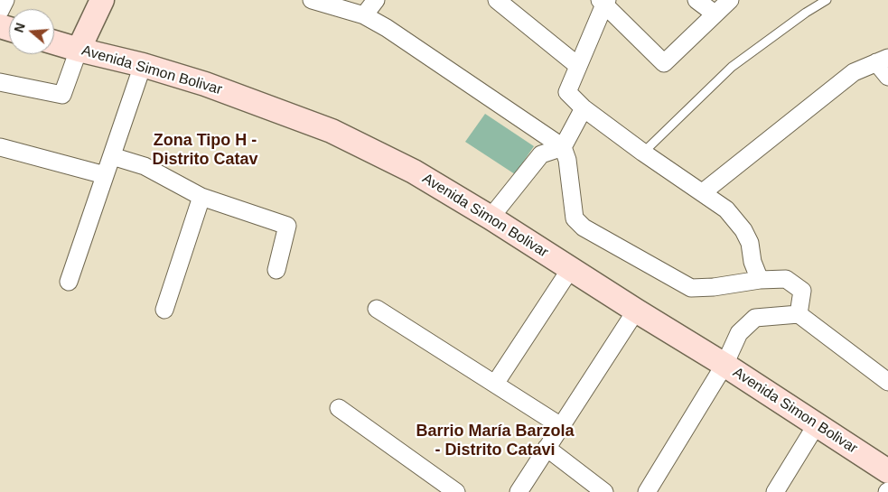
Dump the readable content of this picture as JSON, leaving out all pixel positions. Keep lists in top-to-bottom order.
{
  "streets": {
    "main road": ["Avenida Simon Bolivar"]
  },
  "districts": ["Zona Tipo H - Distrito Catav", "Barrio María Barzola - Distrito Catavi"],
  "north": "left"
}
